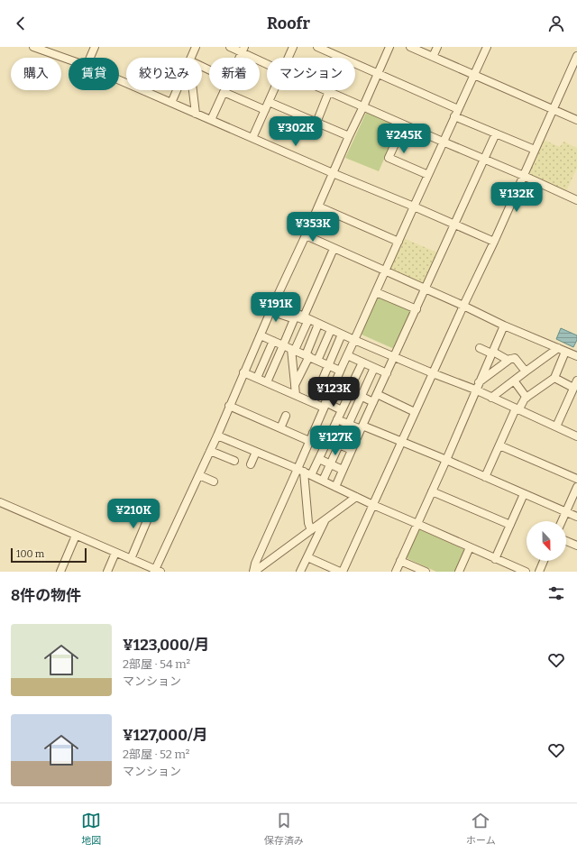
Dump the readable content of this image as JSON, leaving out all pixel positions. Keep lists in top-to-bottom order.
{
  "scale_bar": "100 m",
  "north": "bottom",
  "page": {
    "header": "Roofr",
    "chip": [
      "購入",
      "賃貸",
      "絞り込み",
      "新着",
      "マンション"
    ],
    "price": [
      "¥302K",
      "¥245K",
      "¥132K",
      "¥353K",
      "¥191K",
      "¥123K",
      "¥127K",
      "¥210K"
    ],
    "scale": "100 m",
    "heading": "8件の物件",
    "list": [
      {
        "name": "¥123,000/月",
        "note": "2部屋 · 54 m² · マンション"
      },
      {
        "name": "¥127,000/月",
        "note": "2部屋 · 52 m² · マンション"
      }
    ],
    "tabs": ["地図", "保存済み", "ホーム"]
  }
}
